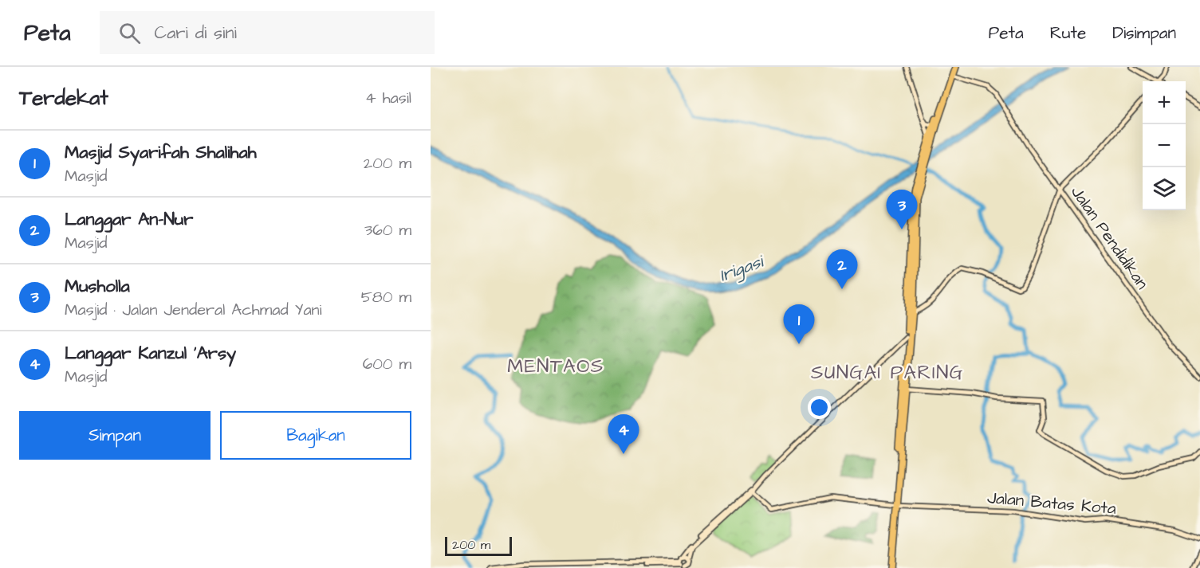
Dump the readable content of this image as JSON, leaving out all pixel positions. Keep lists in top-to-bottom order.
{
  "streets": {
    "street": ["Jalan Pendidikan", "Jalan Batas Kota"]
  },
  "districts": ["MENTAOS", "SUNGAI PARING"],
  "water": ["Irigasi"],
  "scale_bar": "200 m",
  "page": {
    "header": "Peta",
    "search": "Cari di sini",
    "nav": ["Peta", "Rute", "Disimpan"],
    "heading": ["Terdekat", "4 hasil"],
    "map_buttons": ["+", "−"],
    "list": [
      {
        "mark": "1",
        "name": "Masjid Syarifah Shalihah",
        "note": "Masjid",
        "value": "200 m"
      },
      {
        "mark": "2",
        "name": "Langgar An-Nur",
        "note": "Masjid",
        "value": "360 m"
      },
      {
        "mark": "3",
        "name": "Musholla",
        "note": "Masjid · Jalan Jenderal Achmad Yani",
        "value": "580 m"
      },
      {
        "mark": "4",
        "name": "Langgar Kanzul 'Arsy",
        "note": "Masjid",
        "value": "600 m"
      }
    ],
    "pins": [
      "3",
      "2",
      "1",
      "4"
    ],
    "buttons": ["Simpan", "Bagikan"],
    "scale": "200 m"
  }
}
